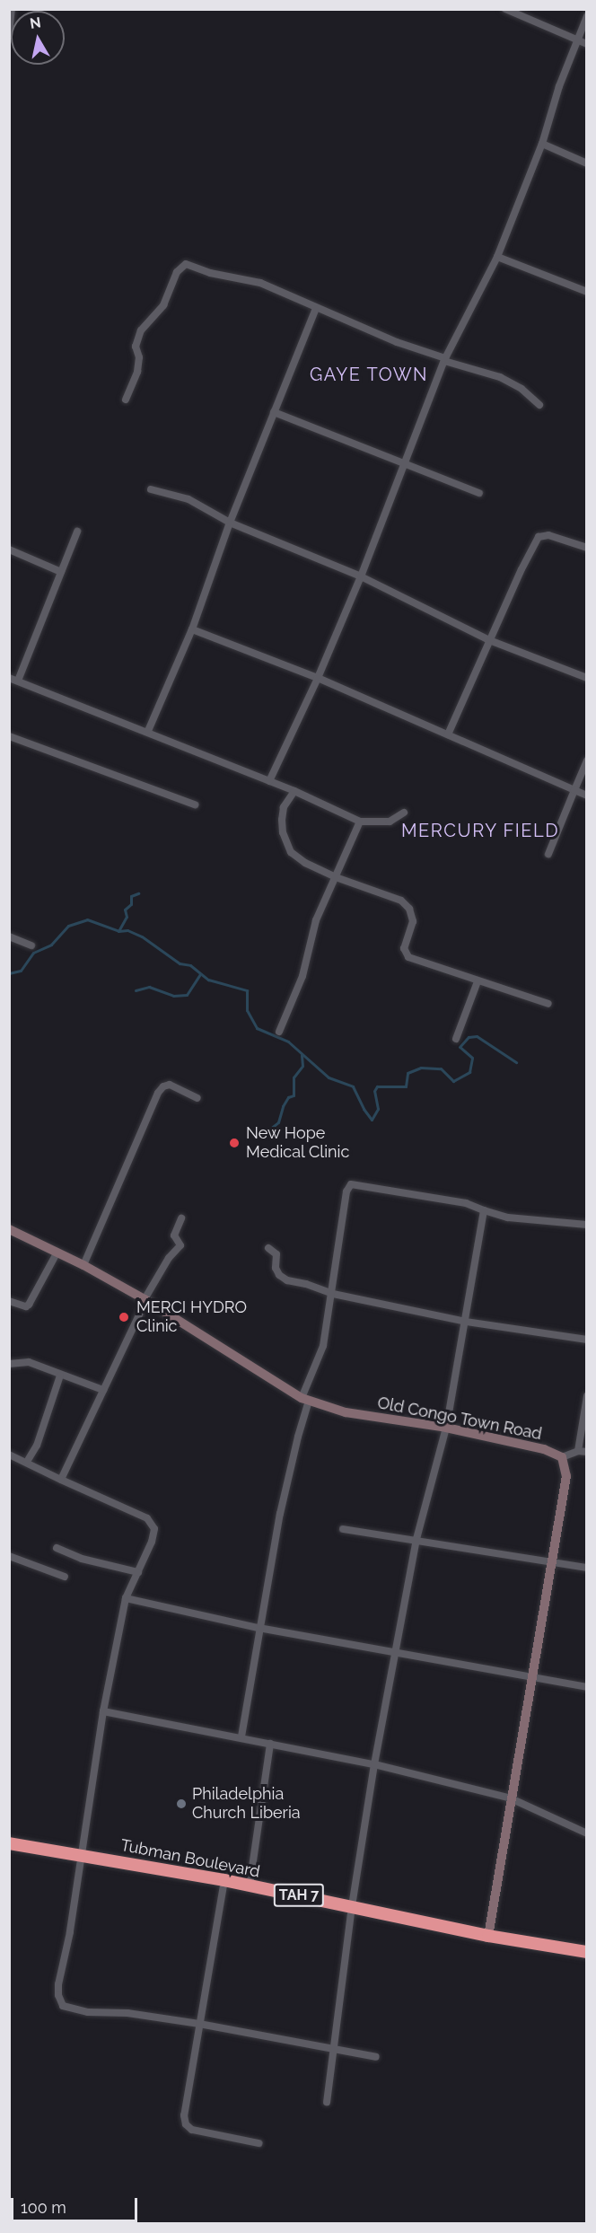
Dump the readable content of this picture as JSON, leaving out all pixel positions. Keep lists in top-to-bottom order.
{
  "streets": {
    "highway": ["Tubman Boulevard", "TAH 7"],
    "street": ["Old Congo Town Road"]
  },
  "districts": ["GAYE TOWN", "MERCURY FIELD"],
  "places": ["New Hope Medical Clinic", "MERCI HYDRO Clinic", "Philadelphia Church Liberia"],
  "scale_bar": "100 m",
  "north": "top"
}
